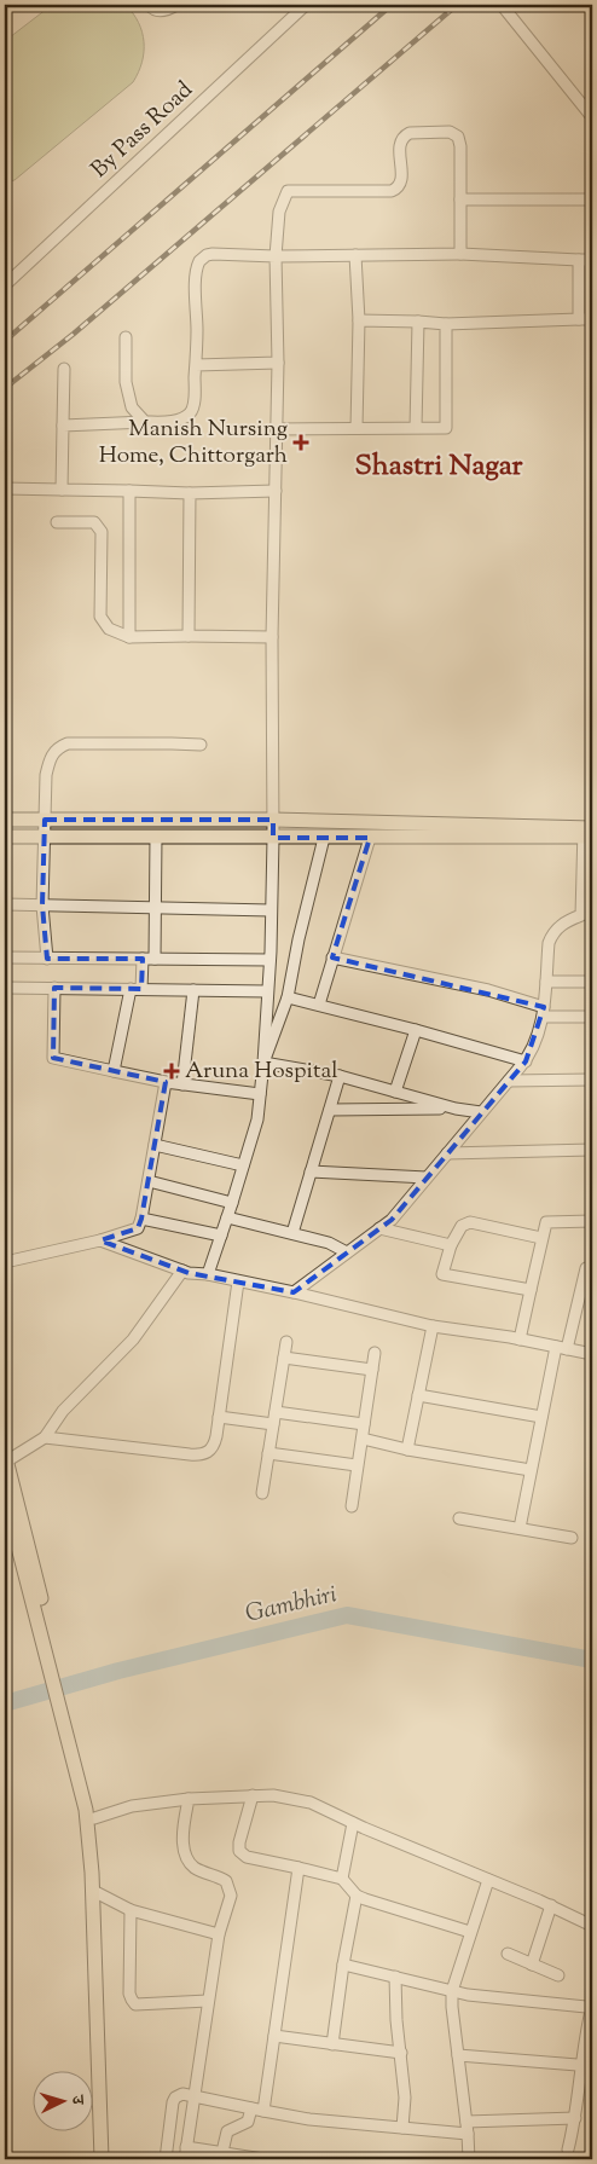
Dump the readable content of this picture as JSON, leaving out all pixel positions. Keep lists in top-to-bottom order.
{
  "streets": {
    "street": ["By Pass Road"]
  },
  "districts": ["Shastri Nagar"],
  "water": ["Gambhiri"],
  "places": {
    "health": ["Manish Nursing Home, Chittorgarh", "Aruna Hospital"]
  },
  "north": "right"
}
